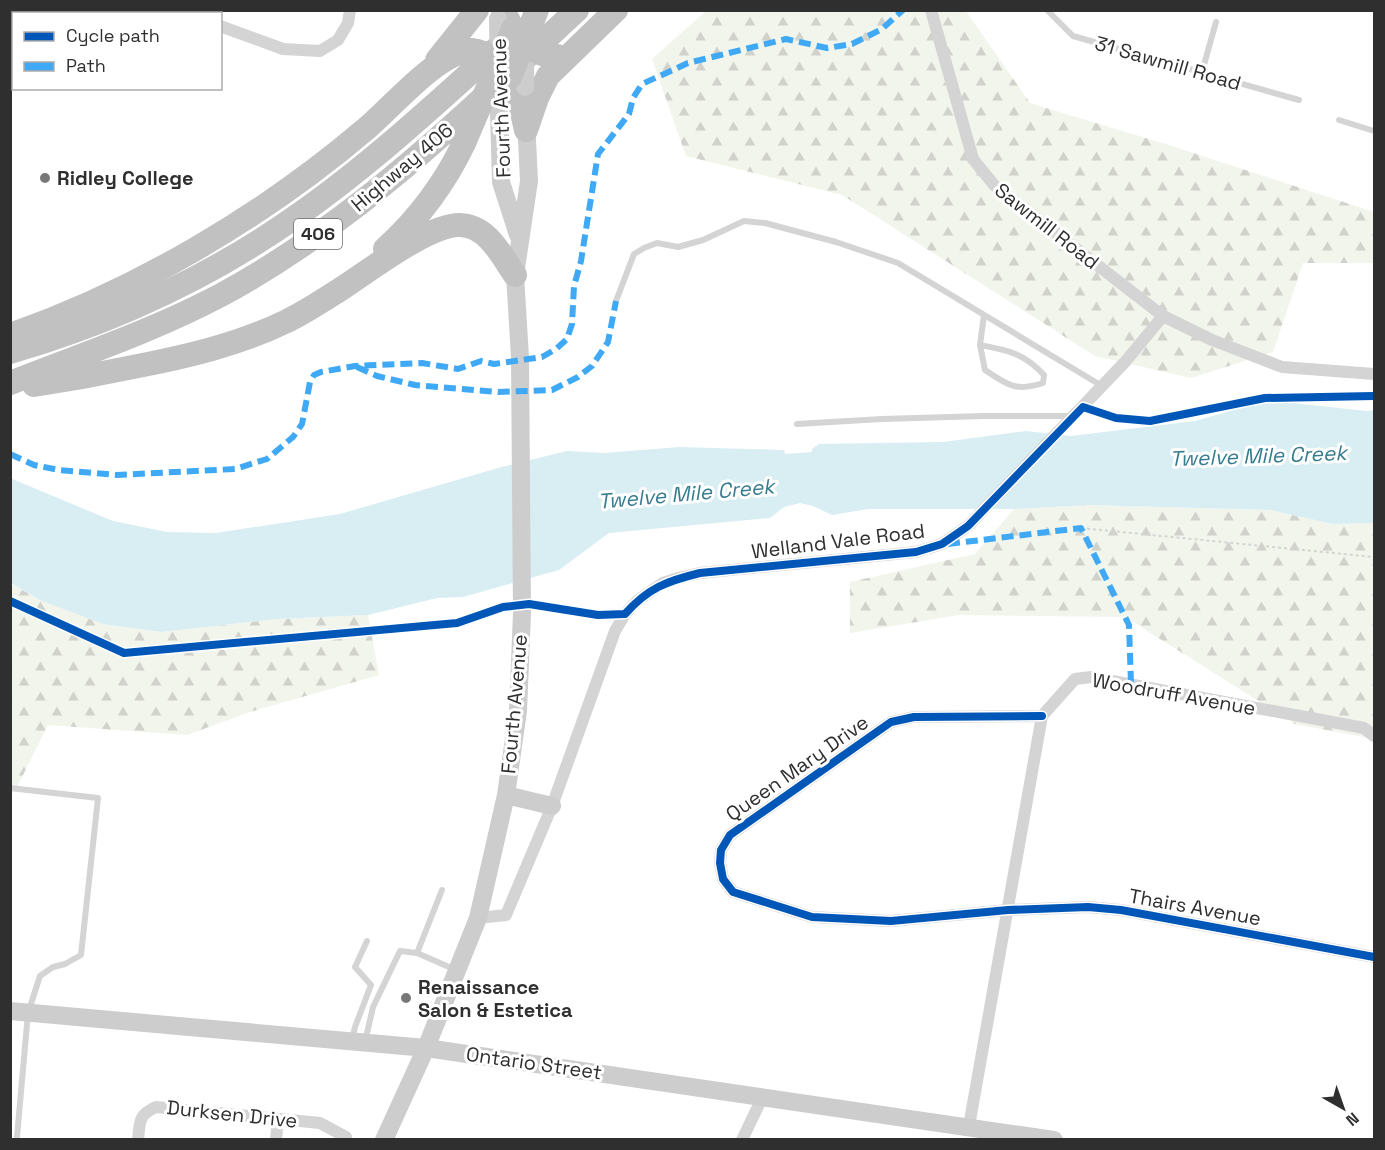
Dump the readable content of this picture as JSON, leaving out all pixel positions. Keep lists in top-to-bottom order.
{
  "streets": {
    "highway": ["Highway 406", "406"],
    "main road": ["Fourth Avenue", "Ontario Street"],
    "street": [
      "Sawmill Road",
      "Welland Vale Road",
      "Woodruff Avenue",
      "Queen Mary Drive",
      "Thairs Avenue",
      "Durksen Drive"
    ],
    "lane": ["31 Sawmill Road"]
  },
  "crossings": [
    ["Fourth Avenue", "Welland Vale Road"],
    ["Fourth Avenue", "Ontario Street"],
    ["Sawmill Road", "Welland Vale Road"],
    ["Woodruff Avenue", "Queen Mary Drive"],
    ["Queen Mary Drive", "Thairs Avenue"]
  ],
  "water": ["Twelve Mile Creek"],
  "places": ["Ridley College", "Renaissance Salon & Estetica"],
  "legend": ["Cycle path", "Path"],
  "north": "bottom right"
}
